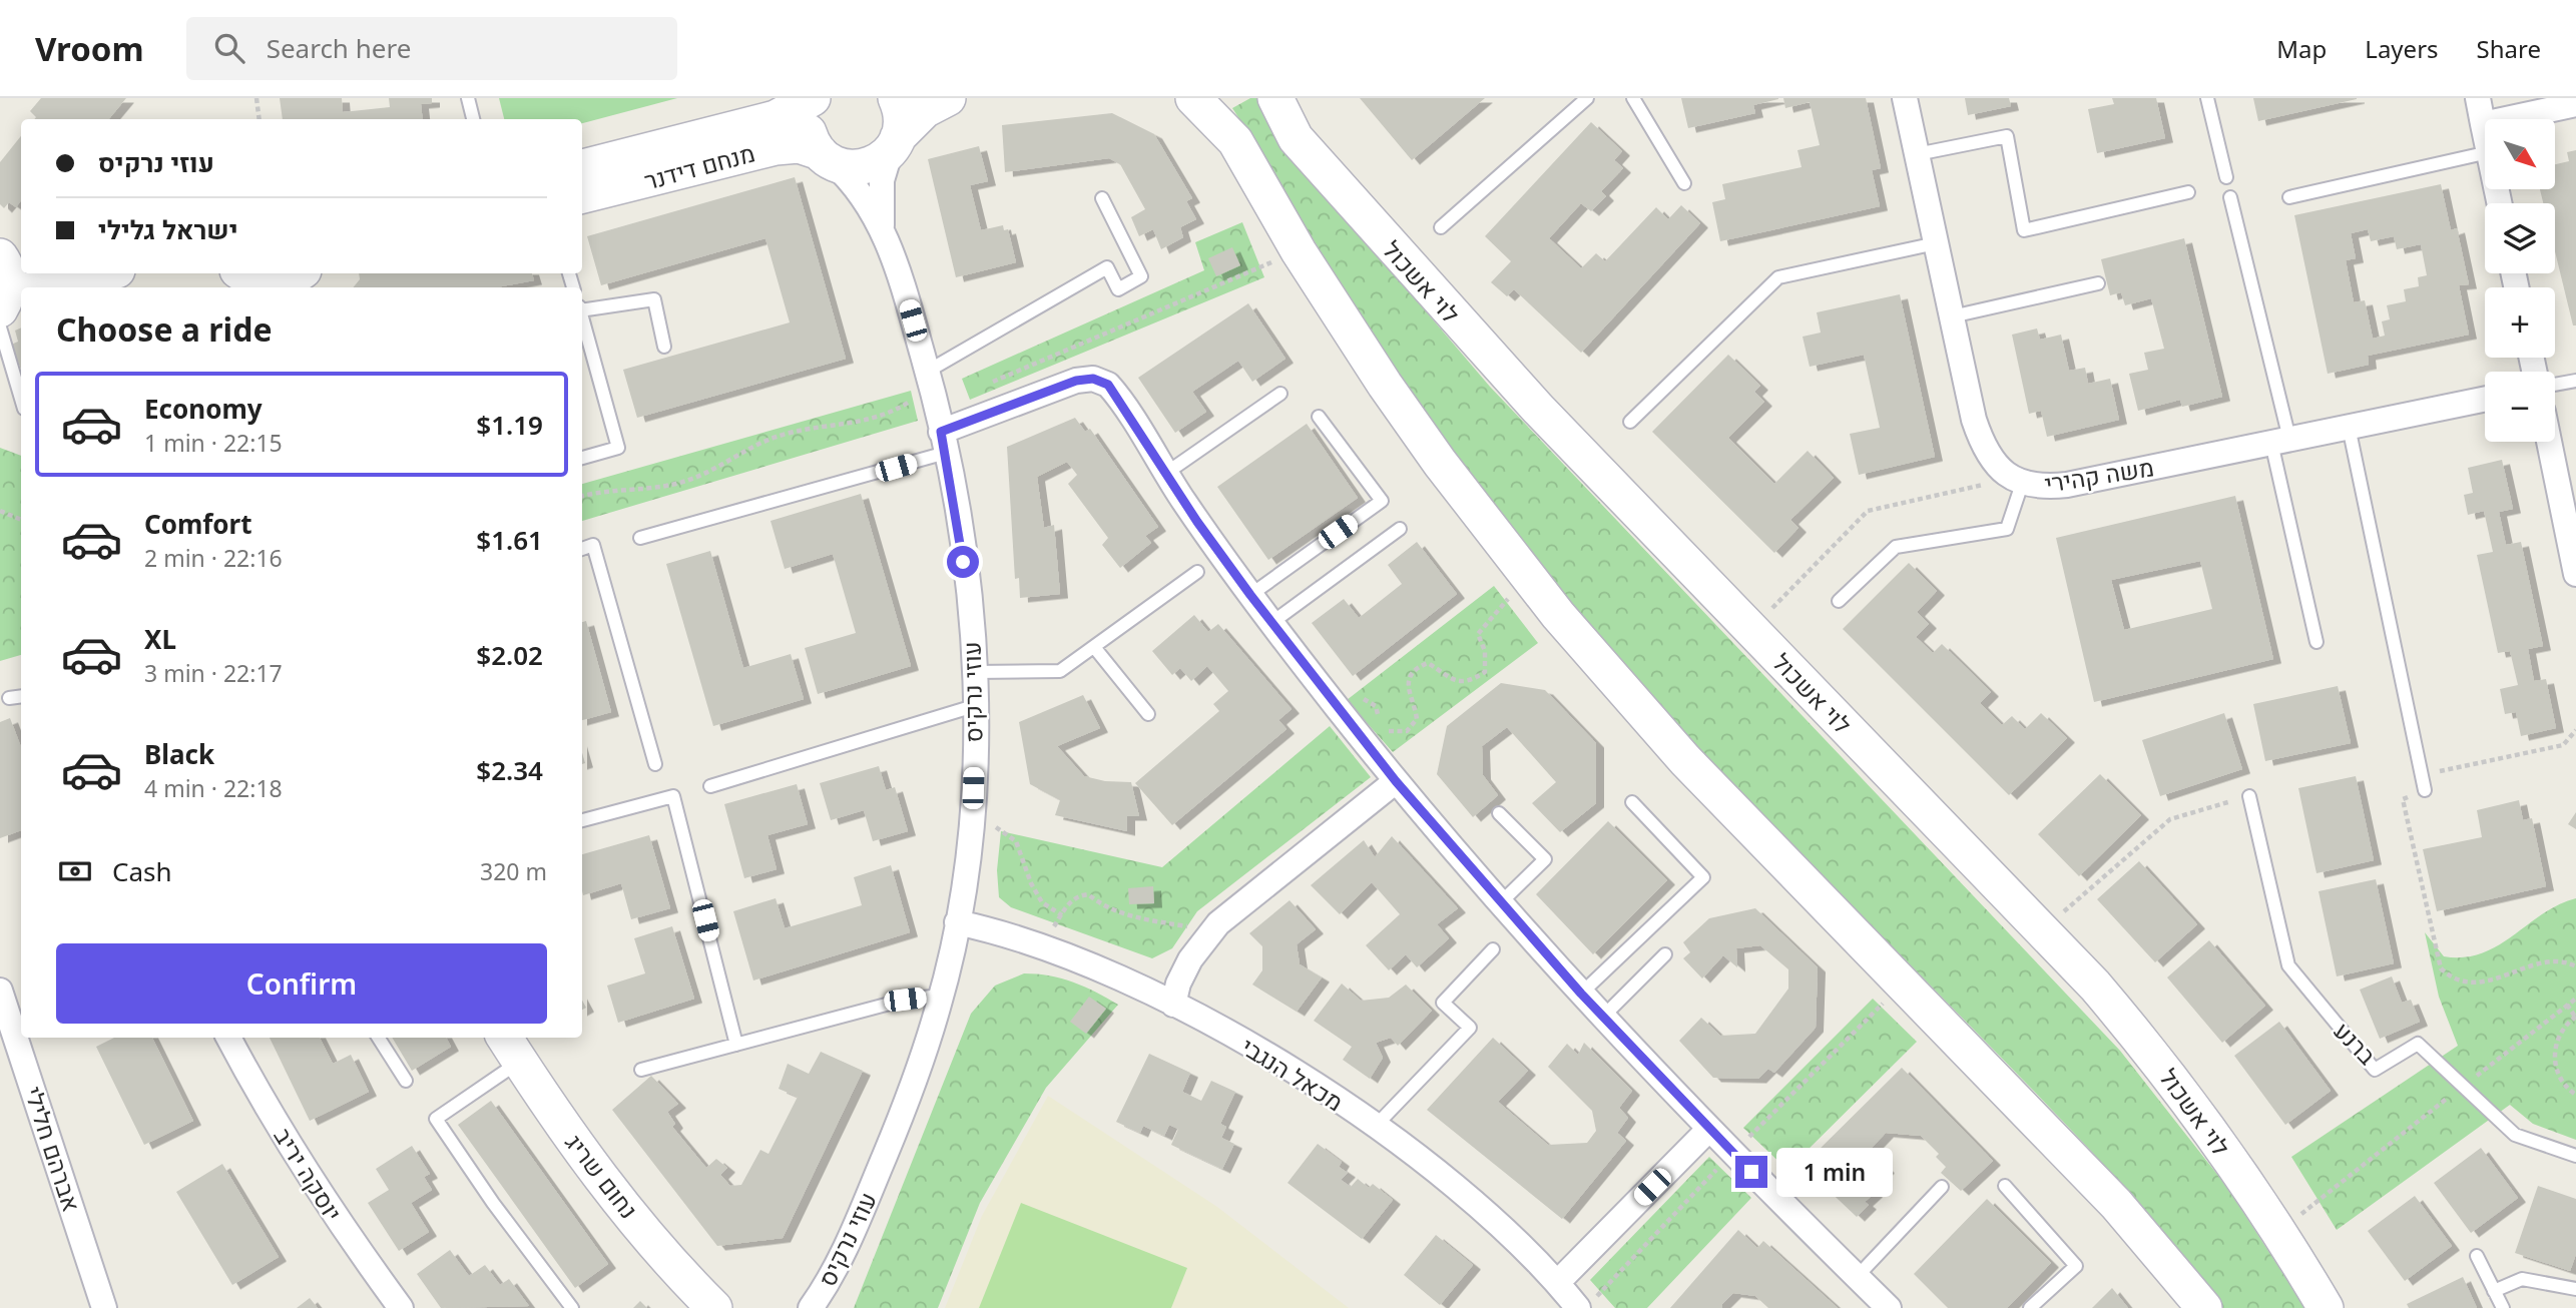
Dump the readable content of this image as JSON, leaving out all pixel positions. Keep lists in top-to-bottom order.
{
  "streets": {
    "street": [
      "מנחם דידנר",
      "לוי אשכול",
      "משה קהירי",
      "עוזי נרקיס",
      "מכאל הנגבי",
      "אברהם חלילי",
      "יוסקה יריב",
      "נחום שריג"
    ],
    "lane": ["ברנע"]
  },
  "crossings": [
    ["מנחם דידנר", "עוזי נרקיס"],
    ["עוזי נרקיס", "מכאל הנגבי"]
  ],
  "north": "bottom right",
  "page": {
    "header": "Vroom",
    "search": "Search here",
    "nav": ["Map", "Layers", "Share"],
    "map_buttons": ["+", "−"],
    "banner": ["עוזי נרקיס", "ישראל גלילי"],
    "heading": "Choose a ride",
    "list": [
      {
        "name": "Economy",
        "note": "1 min · 22:15",
        "value": "$1.19"
      },
      {
        "name": "Comfort",
        "note": "2 min · 22:16",
        "value": "$1.61"
      },
      {
        "name": "XL",
        "note": "3 min · 22:17",
        "value": "$2.02"
      },
      {
        "name": "Black",
        "note": "4 min · 22:18",
        "value": "$2.34"
      }
    ],
    "pay": ["Cash", "320 m"],
    "buttons": "Confirm",
    "bubble": "1 min"
  }
}
